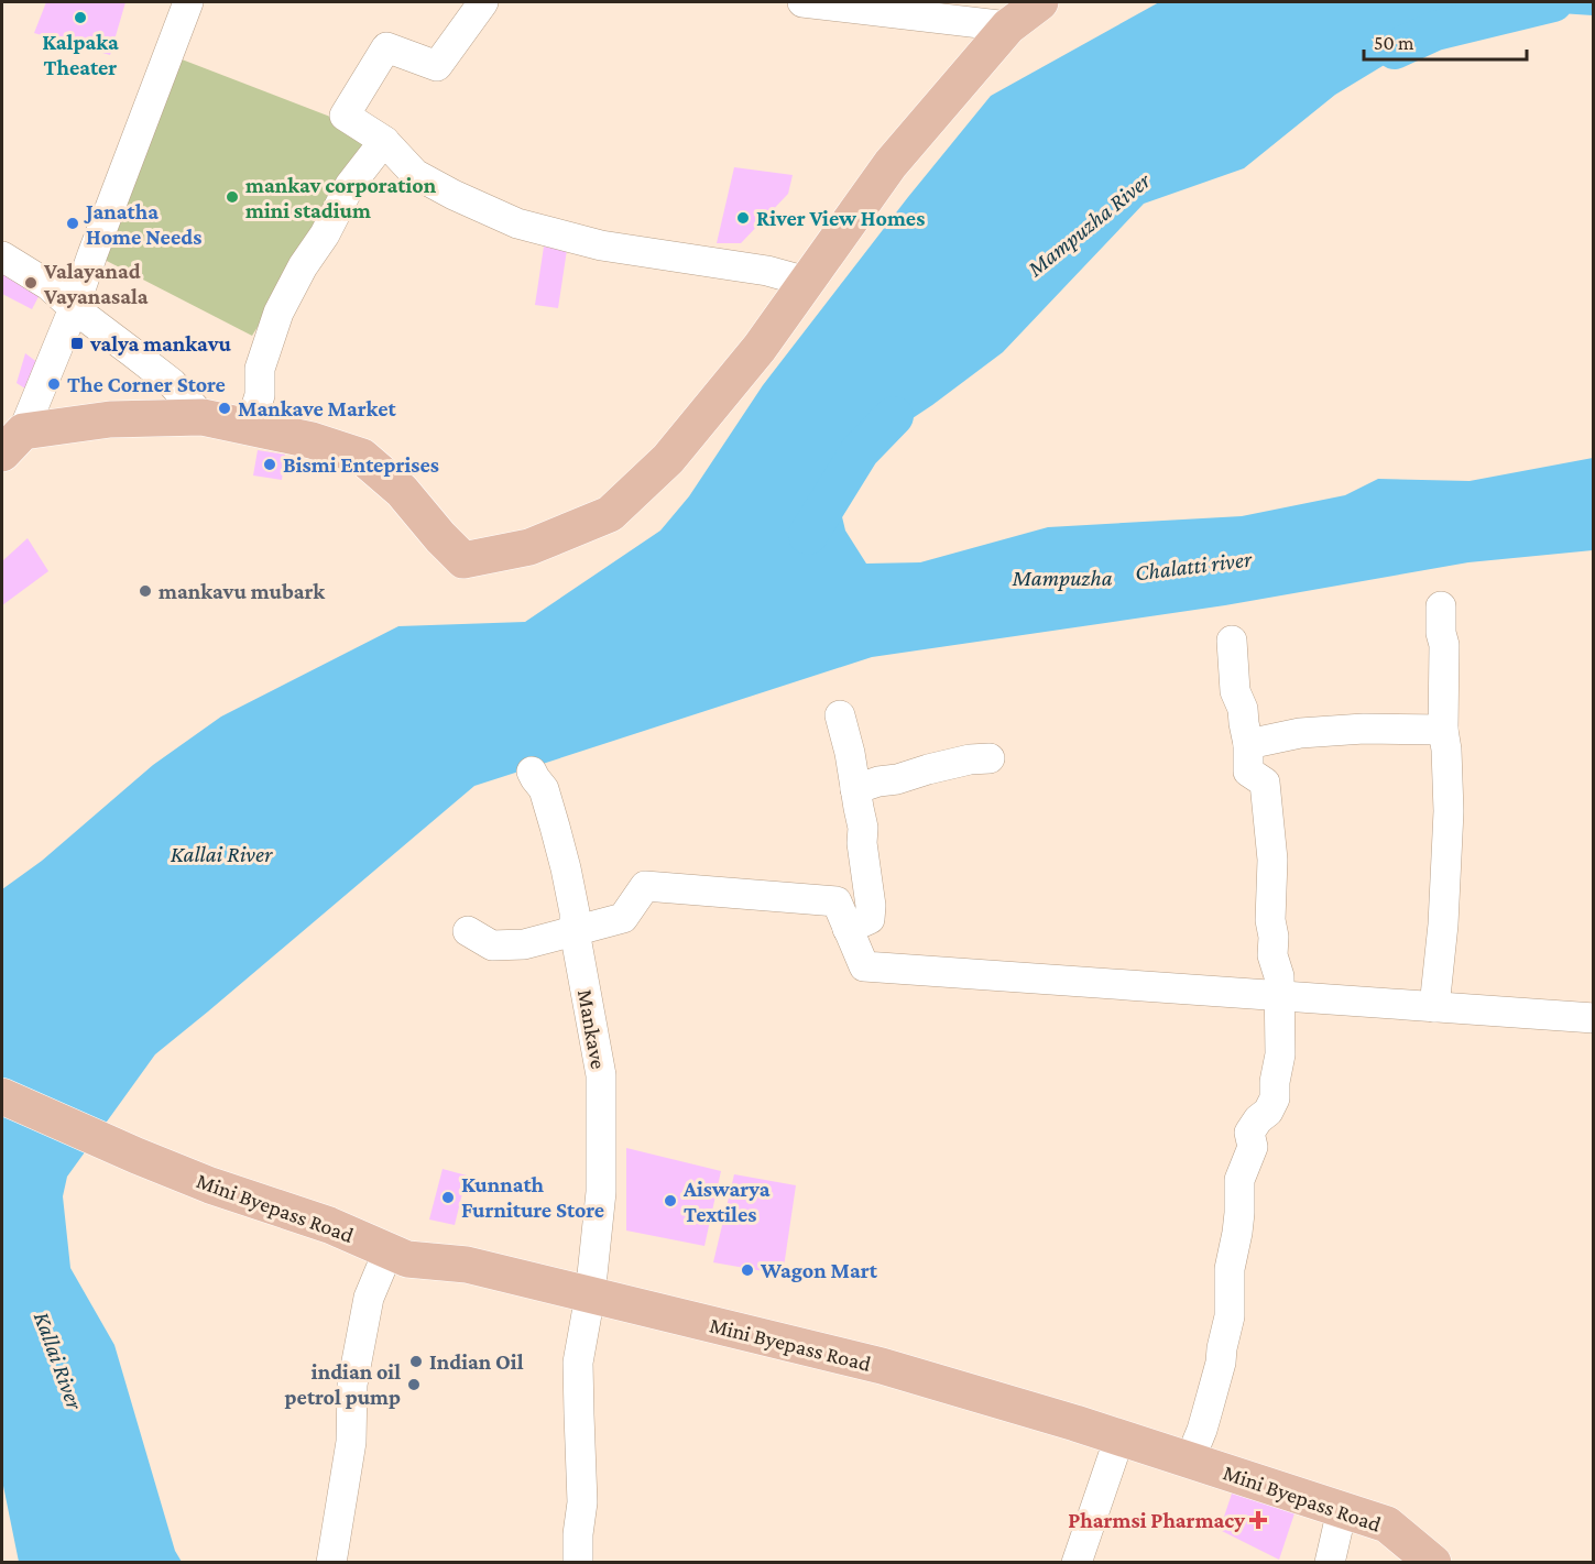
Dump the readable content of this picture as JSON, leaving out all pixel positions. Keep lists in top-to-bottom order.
{
  "streets": {
    "main road": ["Mini Byepass Road"],
    "street": ["Mankave"]
  },
  "crossings": [
    ["Mankave", "Mini Byepass Road"]
  ],
  "water": [
    "Mampuzha River",
    "Chalatti river",
    "Mampuzha",
    "Kallai River"
  ],
  "places": {
    "other": [
      "Kalpaka Theater",
      "mankav corporation mini stadium",
      "River View Homes",
      "Janatha Home Needs",
      "Valayanad Vayanasala",
      "The Corner Store",
      "Mankave Market",
      "Bismi Enteprises",
      "mankavu mubark",
      "Kunnath Furniture Store",
      "Aiswarya Textiles",
      "Wagon Mart",
      "Indian Oil",
      "indian oil petrol pump"
    ],
    "transit": ["valya mankavu"],
    "health": ["Pharmsi Pharmacy"]
  },
  "scale_bar": "50 m"
}
